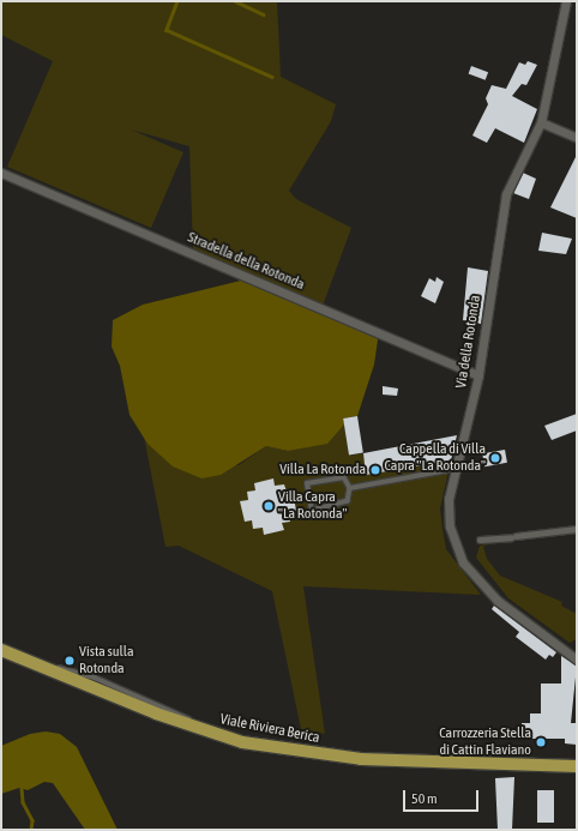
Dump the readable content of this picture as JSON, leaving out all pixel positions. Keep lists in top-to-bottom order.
{
  "streets": {
    "main road": ["Viale Riviera Berica"],
    "street": ["Stradella della Rotonda", "Via della Rotonda"]
  },
  "crossings": [
    ["Stradella della Rotonda", "Via della Rotonda"]
  ],
  "places": [
    "Cappella di Villa Capra \"La Rotonda\"",
    "Villa La Rotonda",
    "Villa Capra \"La Rotonda\"",
    "Vista sulla Rotonda",
    "Carrozzeria Stella di Cattin Flaviano"
  ],
  "scale_bar": "50 m"
}
